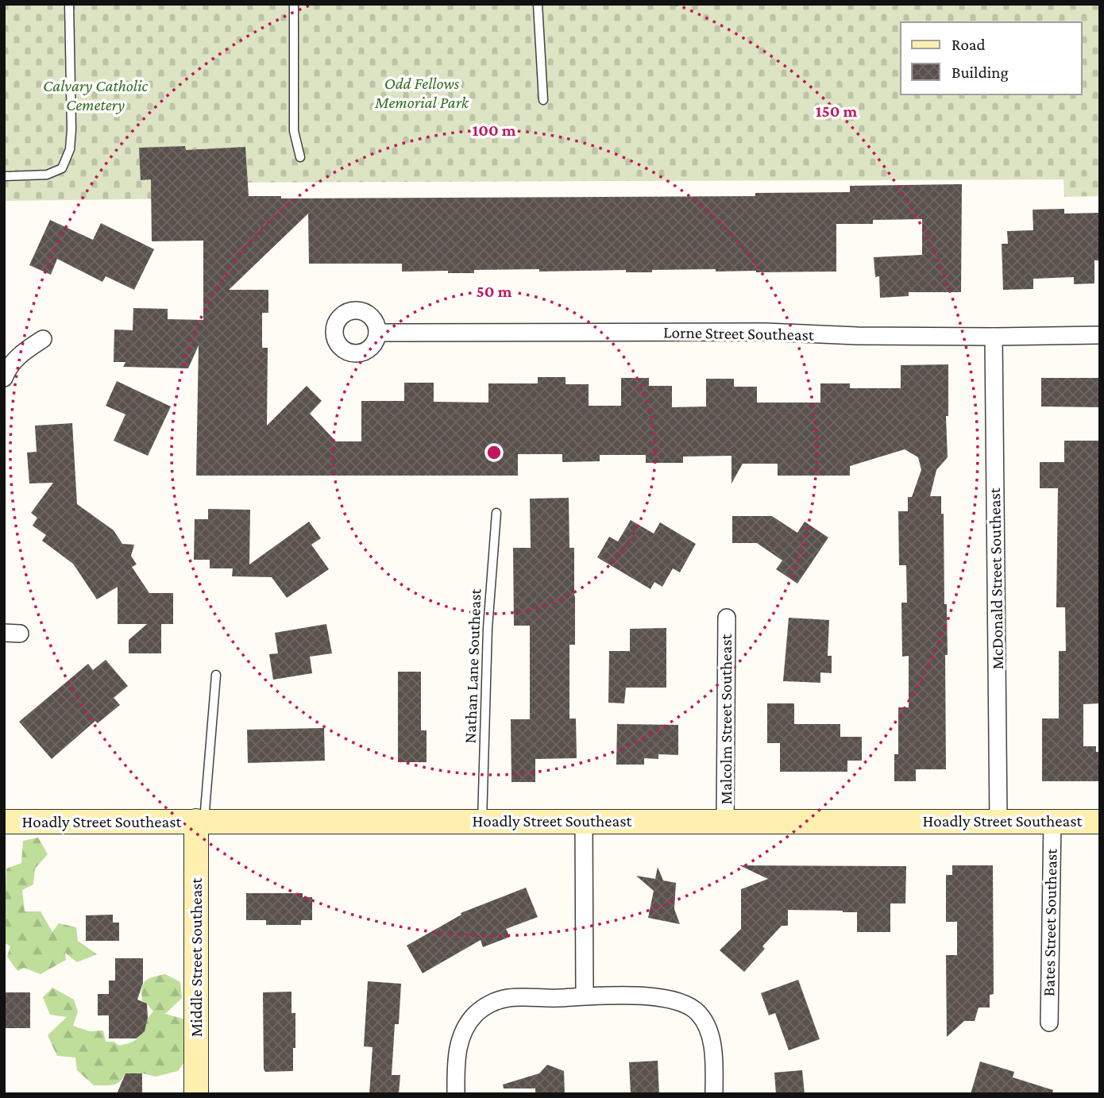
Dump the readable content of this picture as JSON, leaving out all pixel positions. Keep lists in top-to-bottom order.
{
  "streets": {
    "street": [
      "Lorne Street Southeast",
      "McDonald Street Southeast",
      "Malcolm Street Southeast",
      "Hoadly Street Southeast",
      "Bates Street Southeast",
      "Middle Street Southeast"
    ],
    "lane": ["Nathan Lane Southeast"]
  },
  "crossings": [
    ["Lorne Street Southeast", "McDonald Street Southeast"],
    ["McDonald Street Southeast", "Hoadly Street Southeast"],
    ["Nathan Lane Southeast", "Hoadly Street Southeast"],
    ["Malcolm Street Southeast", "Hoadly Street Southeast"],
    ["Hoadly Street Southeast", "Bates Street Southeast"],
    ["Hoadly Street Southeast", "Middle Street Southeast"]
  ],
  "parks": ["Odd Fellows Memorial Park", "Calvary Catholic Cemetery"],
  "legend": ["Road", "Building"],
  "rings": ["150 m", "100 m", "50 m"]
}
